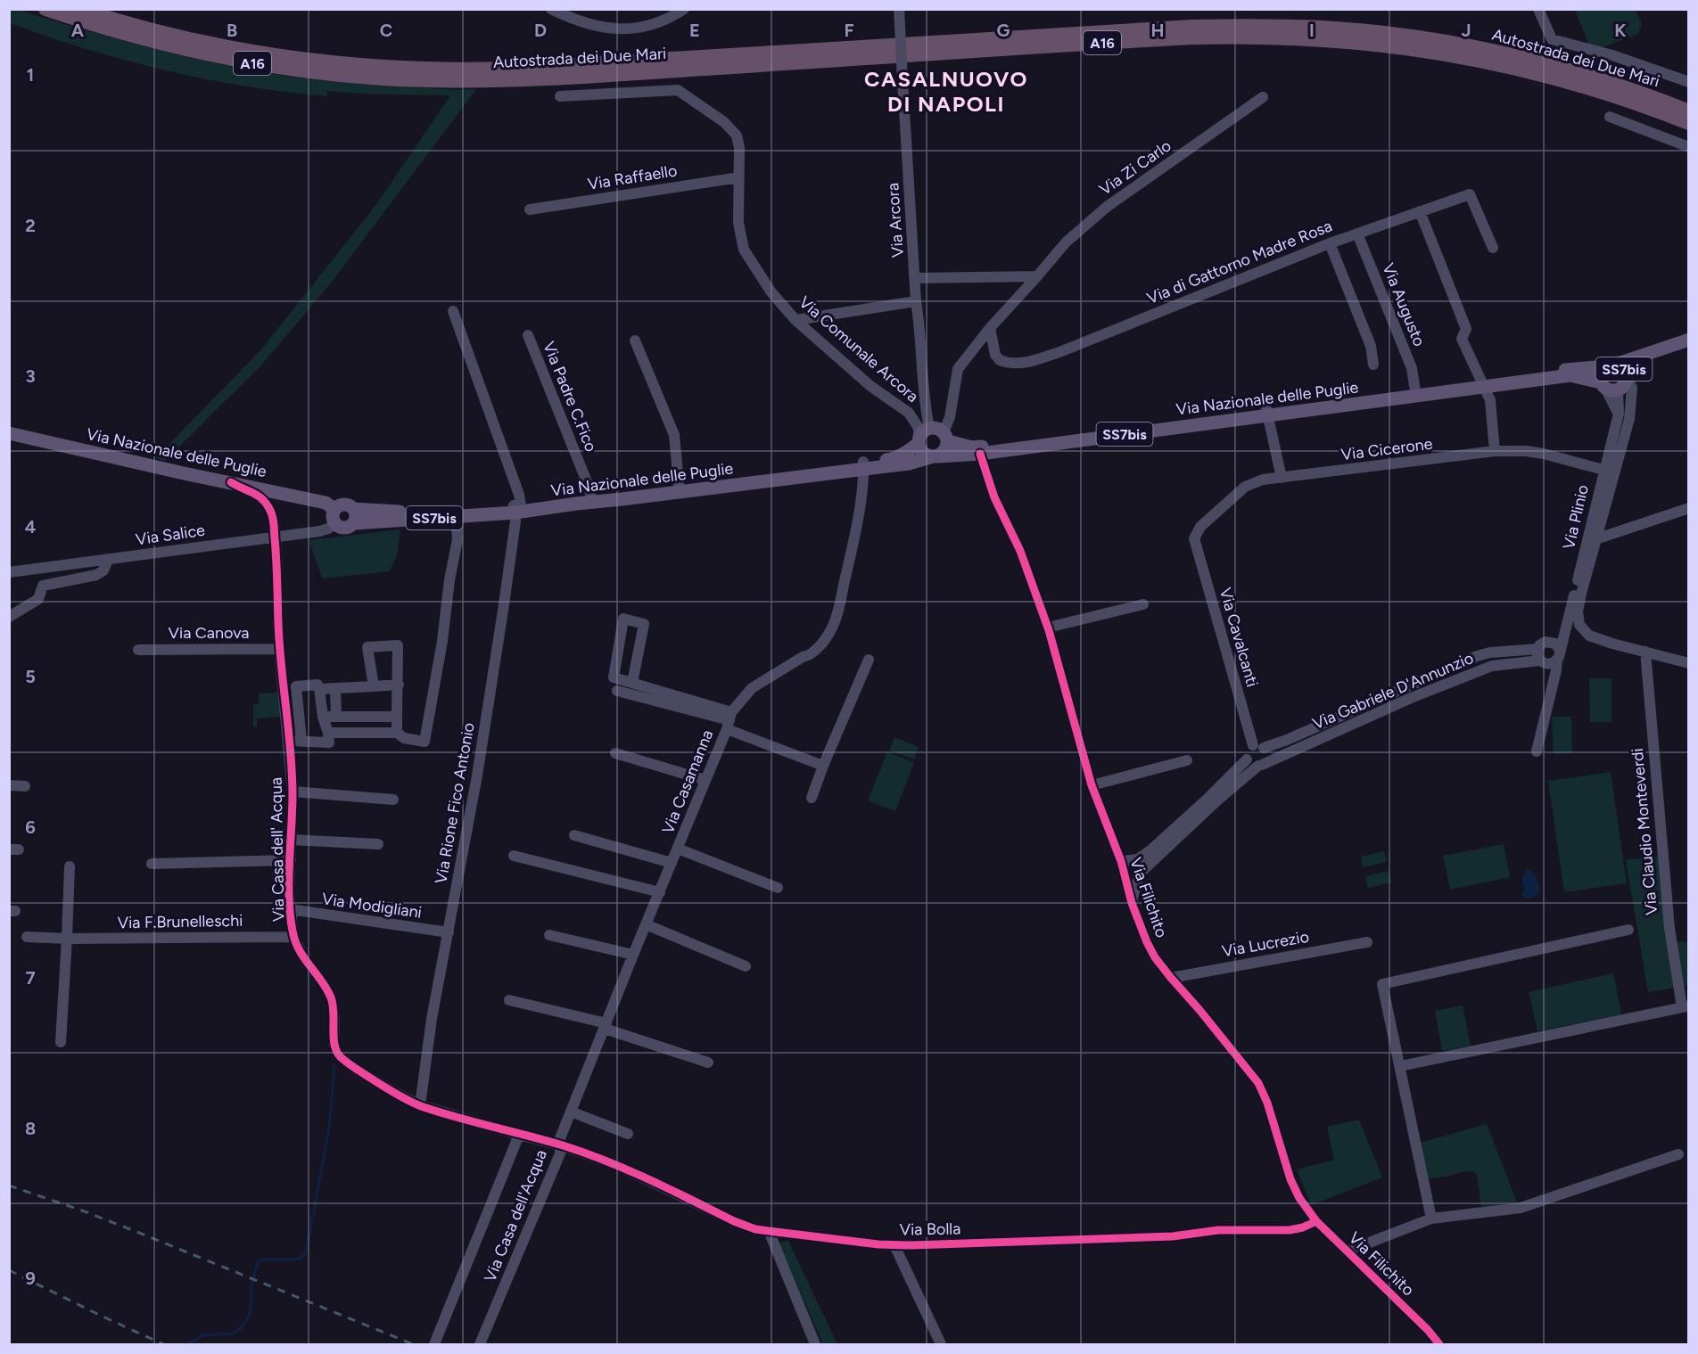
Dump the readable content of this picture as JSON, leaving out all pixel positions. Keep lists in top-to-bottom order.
{
  "streets": {
    "highway": ["A16", "Autostrada dei Due Mari"],
    "main road": ["SS7bis", "Via Nazionale delle Puglie"],
    "street": [
      "Via Zi Carlo",
      "Via Raffaello",
      "Via Arcora",
      "Via di Gattorno Madre Rosa",
      "Via Augusto",
      "Via Comunale Arcora",
      "Via Padre C.Fico",
      "Via Cicerone",
      "Via Plinio",
      "Via Salice",
      "Via Canova",
      "Via Cavalcanti",
      "Via Gabriele D'Annunzio",
      "Via Casamanna",
      "Via Rione Fico Antonio",
      "Via Claudio Monteverdi",
      "Via Casa dell' Acqua",
      "Via Filichito",
      "Via Modigliani",
      "Via F.Brunelleschi",
      "Via Lucrezio",
      "Via Casa dell'Acqua",
      "Via Bolla"
    ]
  },
  "crossings": [
    ["Via Zi Carlo", "Via Arcora"],
    ["Via Zi Carlo", "Via di Gattorno Madre Rosa"],
    ["Via Zi Carlo", "Via Comunale Arcora"],
    ["Via Zi Carlo", "SS7bis"],
    ["Via Zi Carlo", "Via Nazionale delle Puglie"],
    ["Via Raffaello", "Via Comunale Arcora"],
    ["Via Arcora", "Via Comunale Arcora"],
    ["Via Arcora", "SS7bis"],
    ["Via Arcora", "Via Nazionale delle Puglie"],
    ["Via di Gattorno Madre Rosa", "Via Augusto"],
    ["Via Augusto", "Via Nazionale delle Puglie"],
    ["Via Comunale Arcora", "SS7bis"],
    ["Via Comunale Arcora", "Via Nazionale delle Puglie"],
    ["SS7bis", "Via Nazionale delle Puglie"],
    ["SS7bis", "Via Salice"],
    ["Via Padre C.Fico", "Via Nazionale delle Puglie"],
    ["Via Nazionale delle Puglie", "Via Plinio"],
    ["Via Nazionale delle Puglie", "Via Salice"],
    ["Via Nazionale delle Puglie", "Via Casamanna"],
    ["Via Nazionale delle Puglie", "Via Rione Fico Antonio"],
    ["Via Nazionale delle Puglie", "Via Casa dell' Acqua"],
    ["Via Nazionale delle Puglie", "Via Filichito"],
    ["Via Cicerone", "Via Plinio"],
    ["Via Cicerone", "Via Cavalcanti"],
    ["Via Salice", "Via Casa dell' Acqua"],
    ["Via Canova", "Via Casa dell' Acqua"],
    ["Via Cavalcanti", "Via Gabriele D'Annunzio"],
    ["Via Gabriele D'Annunzio", "Via Filichito"],
    ["Via Casamanna", "Via Casa dell'Acqua"],
    ["Via Casamanna", "Via Bolla"],
    ["Via Rione Fico Antonio", "Via Casa dell' Acqua"],
    ["Via Rione Fico Antonio", "Via Modigliani"],
    ["Via Rione Fico Antonio", "Via Casa dell'Acqua"],
    ["Via Casa dell' Acqua", "Via Modigliani"],
    ["Via Casa dell' Acqua", "Via F.Brunelleschi"],
    ["Via Casa dell' Acqua", "Via Casa dell'Acqua"],
    ["Via Filichito", "Via Lucrezio"],
    ["Via Filichito", "Via Bolla"],
    ["Via Casa dell'Acqua", "Via Bolla"]
  ],
  "districts": ["CASALNUOVO DI NAPOLI"],
  "grid": {
    "columns": [
      "A",
      "B",
      "C",
      "D",
      "E",
      "F",
      "G",
      "H",
      "I",
      "J",
      "K"
    ],
    "rows": [
      "1",
      "2",
      "3",
      "4",
      "5",
      "6",
      "7",
      "8",
      "9"
    ]
  }
}
